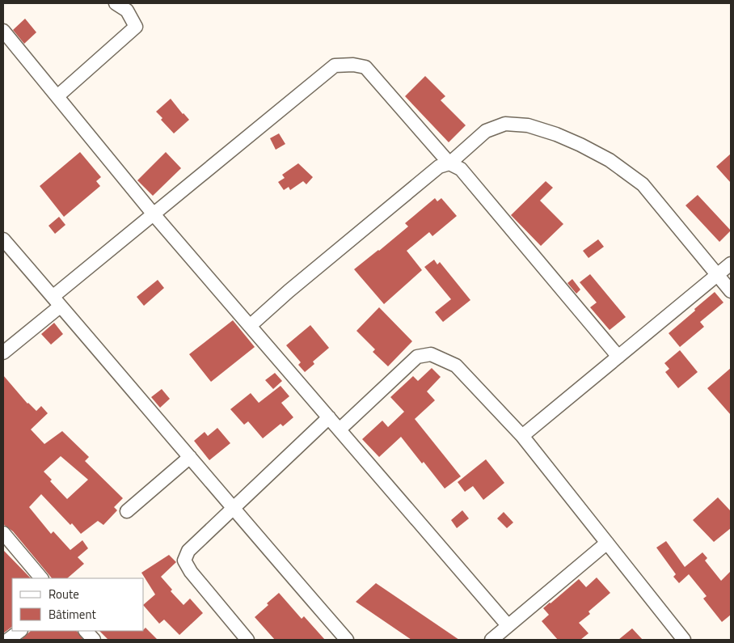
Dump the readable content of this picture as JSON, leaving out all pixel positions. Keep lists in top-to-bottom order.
{
  "legend": ["Route", "Bâtiment"]
}
